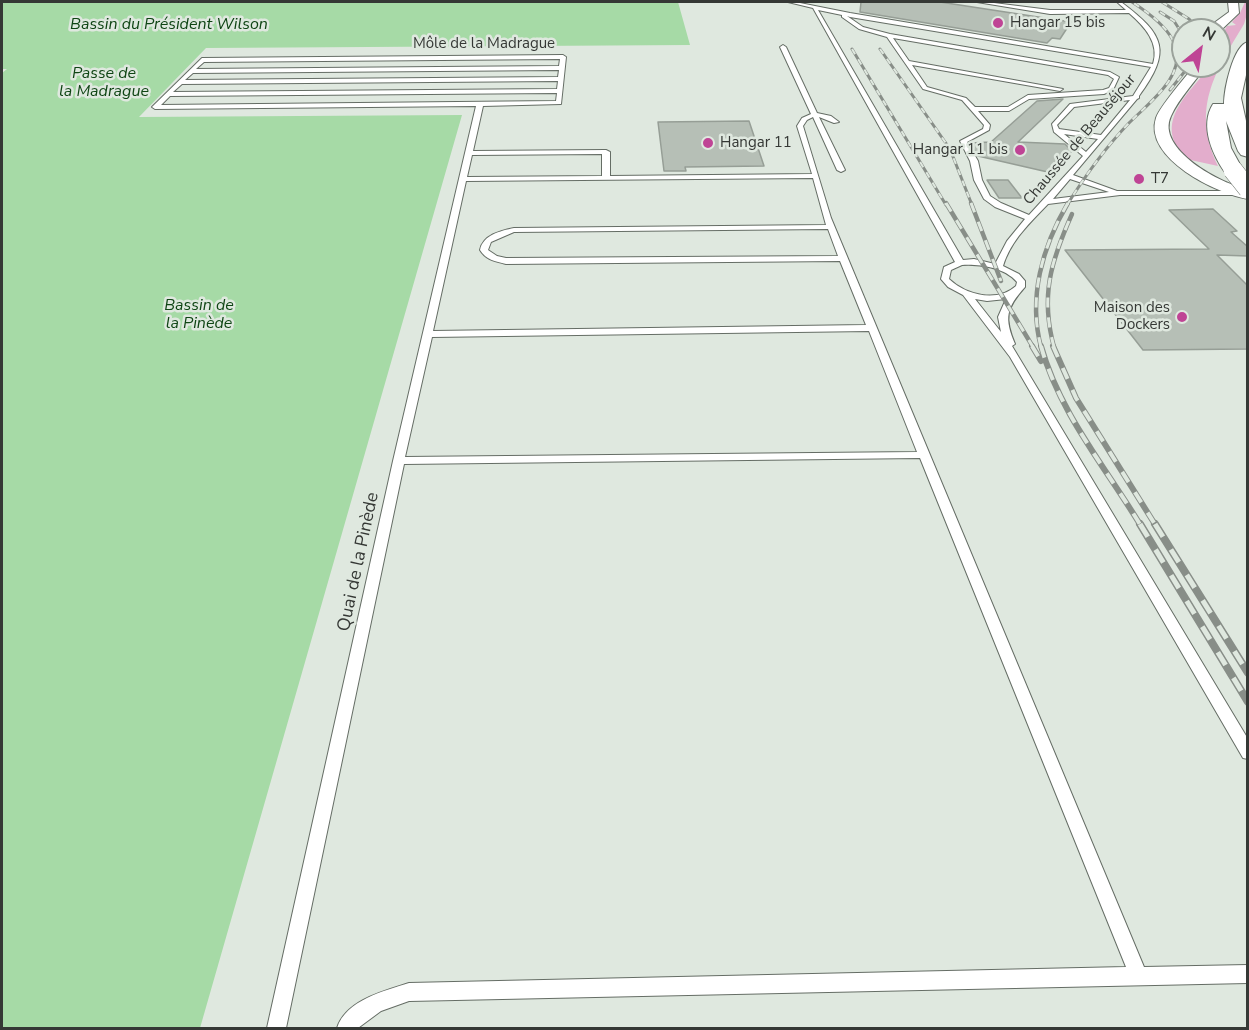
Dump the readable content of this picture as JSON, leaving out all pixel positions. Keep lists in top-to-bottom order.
{
  "streets": {
    "lane": ["Môle de la Madrague", "Chaussée de Beauséjour", "Quai de la Pinède"]
  },
  "water": ["Bassin du Président Wilson", "Passe de la Madrague", "Bassin de la Pinède"],
  "places": [
    "Hangar 15 bis",
    "Hangar 11",
    "Hangar 11 bis",
    "T7",
    "Maison des Dockers"
  ],
  "north": "top right"
}
